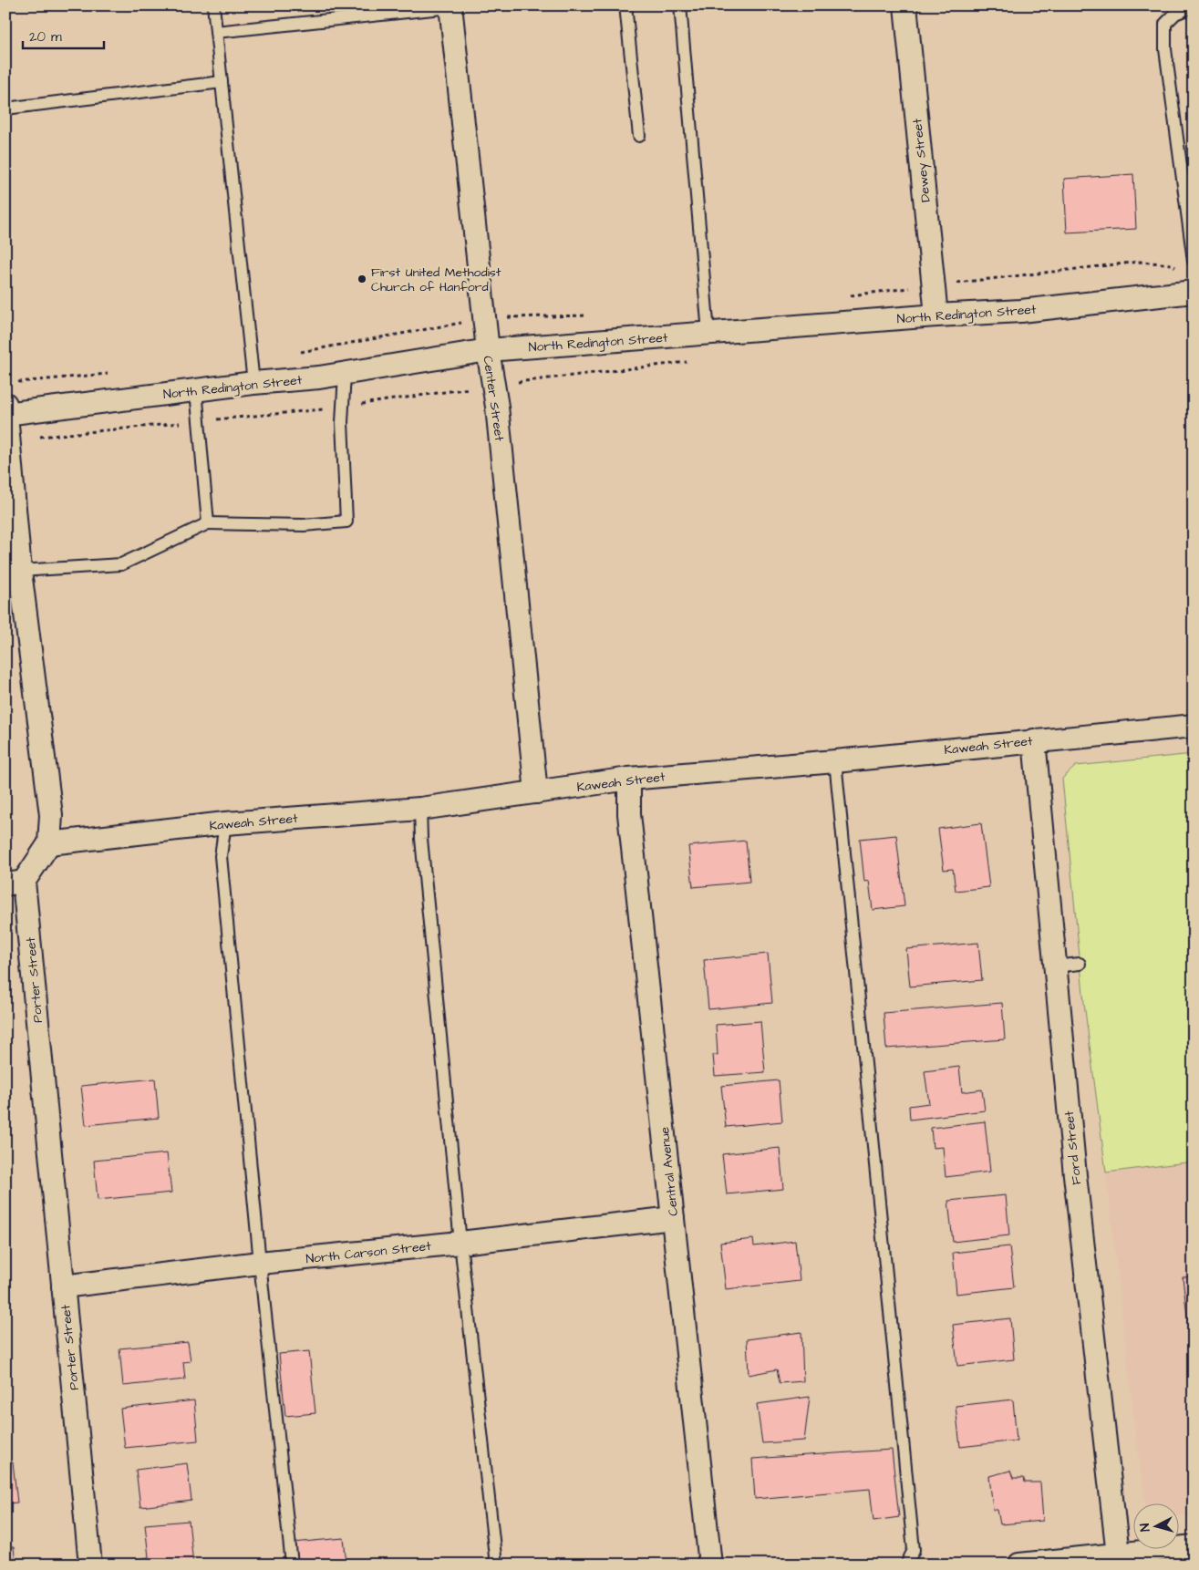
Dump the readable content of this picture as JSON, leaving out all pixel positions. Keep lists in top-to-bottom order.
{
  "streets": {
    "street": [
      "Dewey Street",
      "North Redington Street",
      "Center Street",
      "Kaweah Street",
      "Porter Street",
      "Ford Street",
      "Central Avenue",
      "North Carson Street"
    ]
  },
  "crossings": [
    ["Dewey Street", "North Redington Street"],
    ["North Redington Street", "Center Street"],
    ["North Redington Street", "Porter Street"],
    ["Center Street", "Kaweah Street"],
    ["Kaweah Street", "Porter Street"],
    ["Kaweah Street", "Ford Street"],
    ["Kaweah Street", "Central Avenue"],
    ["Porter Street", "North Carson Street"],
    ["Central Avenue", "North Carson Street"]
  ],
  "places": ["First United Methodist Church of Hanford"],
  "scale_bar": "20 m",
  "north": "left"
}
